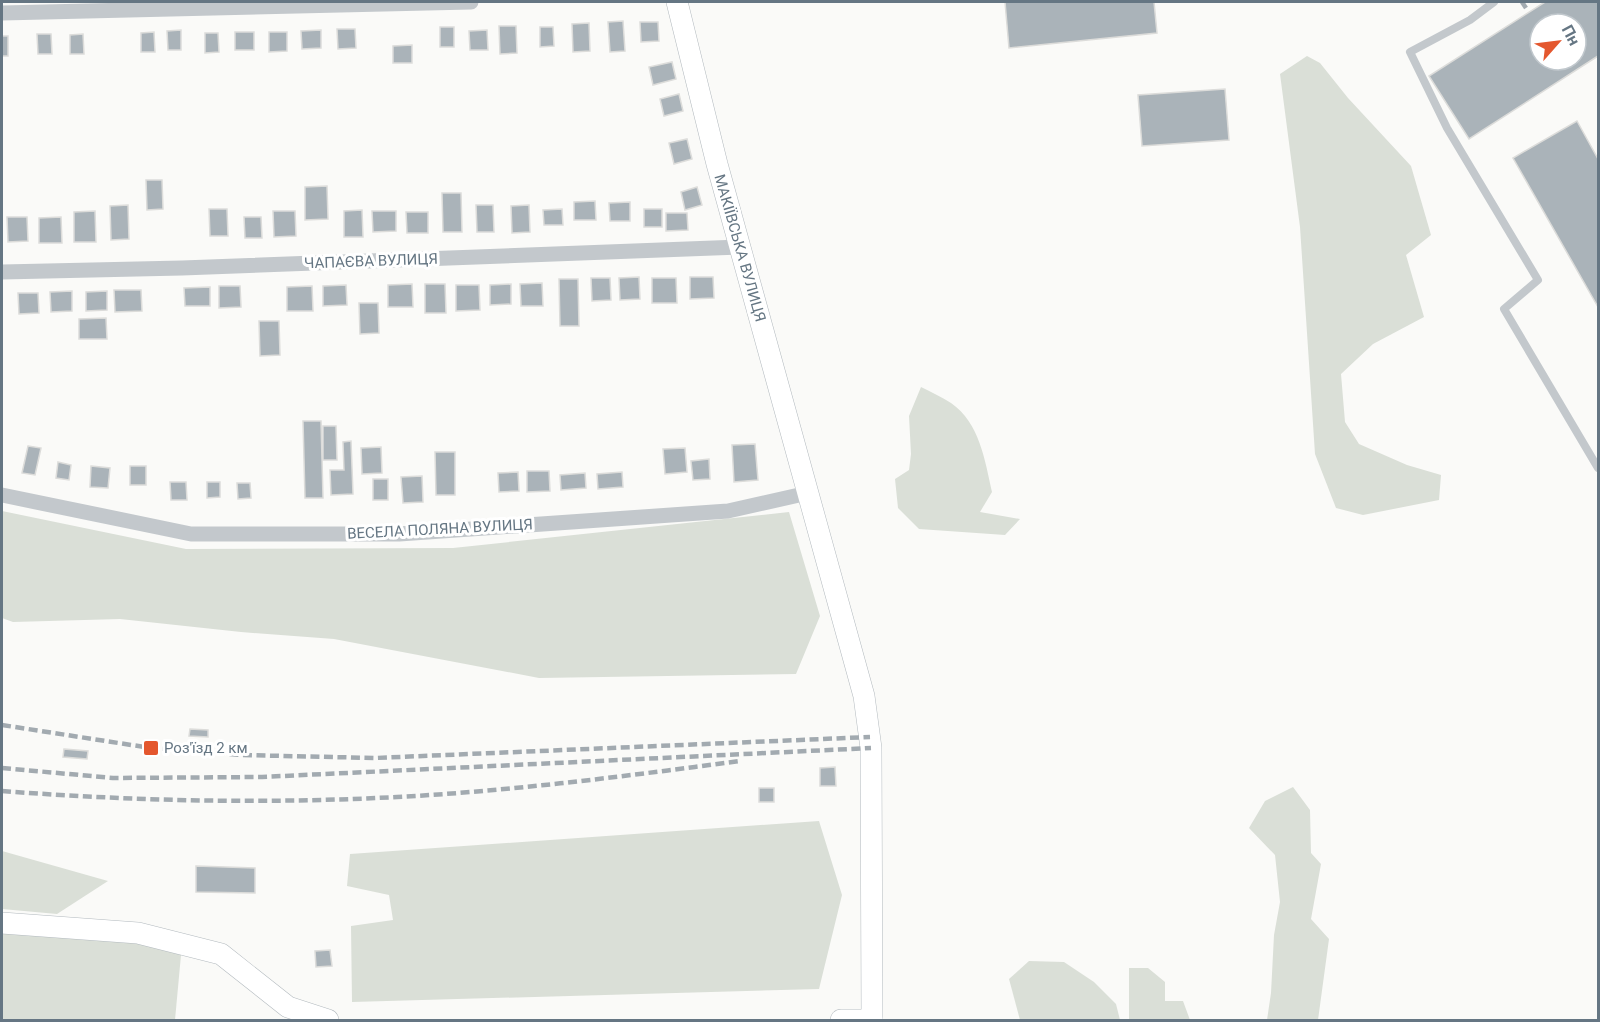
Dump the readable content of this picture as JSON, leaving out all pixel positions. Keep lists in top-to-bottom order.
{
  "streets": {
    "main road": ["МАКІЇВСЬКА ВУЛИЦЯ"],
    "street": ["ЧАПАЄВА ВУЛИЦЯ", "ВЕСЕЛА ПОЛЯНА ВУЛИЦЯ"]
  },
  "crossings": [
    ["МАКІЇВСЬКА ВУЛИЦЯ", "ЧАПАЄВА ВУЛИЦЯ"],
    ["МАКІЇВСЬКА ВУЛИЦЯ", "ВЕСЕЛА ПОЛЯНА ВУЛИЦЯ"]
  ],
  "places": {
    "transit": ["Роз'їзд 2 км"]
  },
  "north": "top right"
}
